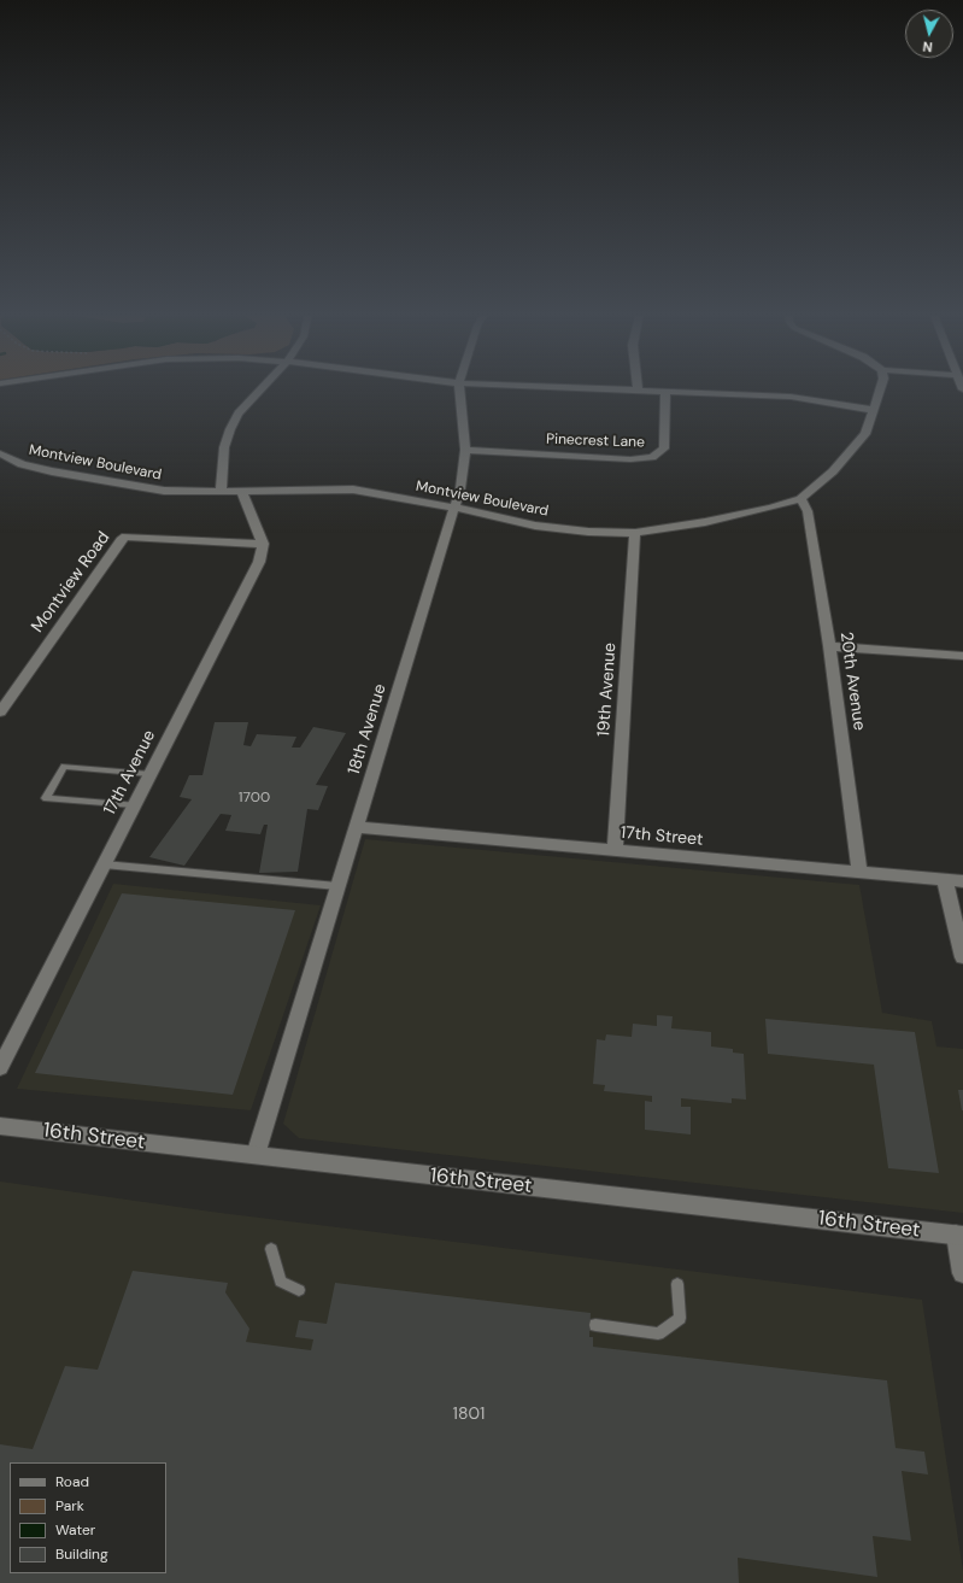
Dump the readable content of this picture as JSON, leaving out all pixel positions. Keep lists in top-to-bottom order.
{
  "streets": {
    "street": [
      "Pinecrest Lane",
      "Montview Boulevard",
      "Montview Road",
      "20th Avenue",
      "19th Avenue",
      "18th Avenue",
      "17th Avenue",
      "17th Street",
      "16th Street"
    ]
  },
  "crossings": [
    ["Pinecrest Lane", "18th Avenue"],
    ["Montview Boulevard", "20th Avenue"],
    ["Montview Boulevard", "19th Avenue"],
    ["Montview Boulevard", "18th Avenue"],
    ["Montview Road", "17th Avenue"],
    ["20th Avenue", "17th Street"],
    ["19th Avenue", "17th Street"],
    ["18th Avenue", "17th Street"],
    ["18th Avenue", "16th Street"]
  ],
  "house_numbers": ["1700", "1801"],
  "legend": [
    "Road",
    "Park",
    "Water",
    "Building"
  ],
  "north": "bottom"
}
